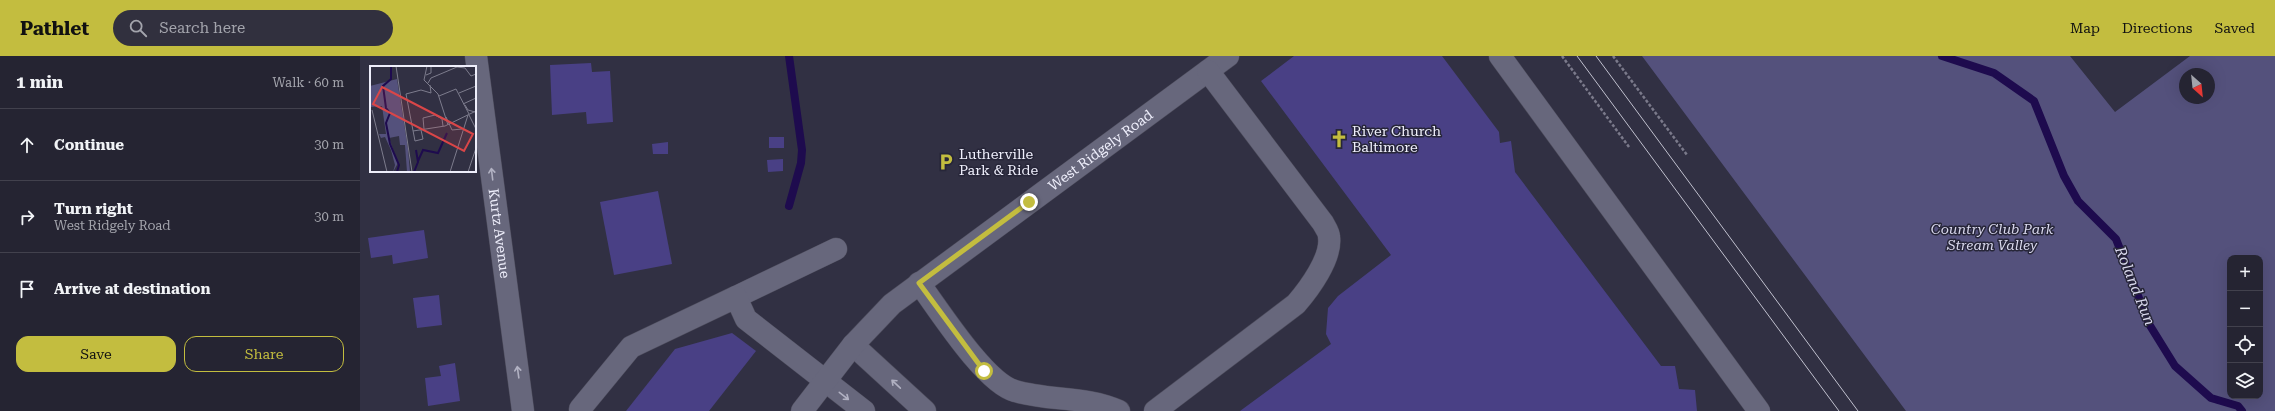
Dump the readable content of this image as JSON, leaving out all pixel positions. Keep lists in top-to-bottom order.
{
  "streets": {
    "street": ["West Ridgely Road", "Kurtz Avenue"]
  },
  "one_way": ["Kurtz Avenue"],
  "water": ["Roland Run"],
  "parks": ["Country Club Park Stream Valley"],
  "places": {
    "church": ["River Church Baltimore"],
    "parking": ["Lutherville Park & Ride"]
  },
  "north": "bottom right",
  "page": {
    "header": "Pathlet",
    "search": "Search here",
    "nav": ["Map", "Directions", "Saved"],
    "heading": ["1 min", "Walk · 60 m"],
    "list": [
      ["Continue", "30 m"],
      ["Turn right", "West Ridgely Road", "30 m"],
      "Arrive at destination"
    ],
    "map_buttons": ["+", "−"],
    "buttons": ["Save", "Share"]
  }
}
